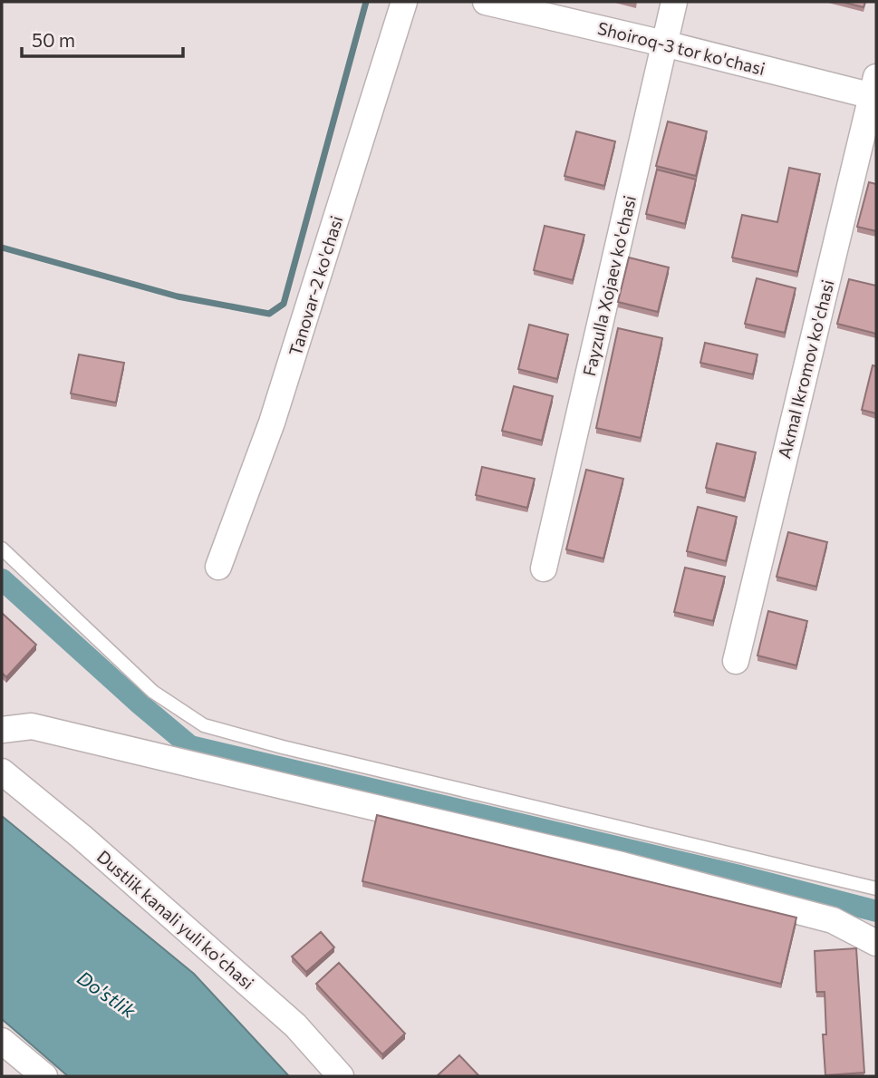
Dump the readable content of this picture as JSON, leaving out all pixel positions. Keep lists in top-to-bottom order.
{
  "streets": {
    "street": [
      "Shoiroq-3 tor ko'chasi",
      "Tanovar-2 ko'chasi",
      "Fayzulla Xojaev ko'chasi",
      "Akmal Ikromov ko'chasi",
      "Dustlik kanali yuli ko'chasi"
    ]
  },
  "crossings": [
    ["Shoiroq-3 tor ko'chasi", "Fayzulla Xojaev ko'chasi"],
    ["Shoiroq-3 tor ko'chasi", "Akmal Ikromov ko'chasi"]
  ],
  "water": ["Do'stlik"],
  "scale_bar": "50 m"
}
